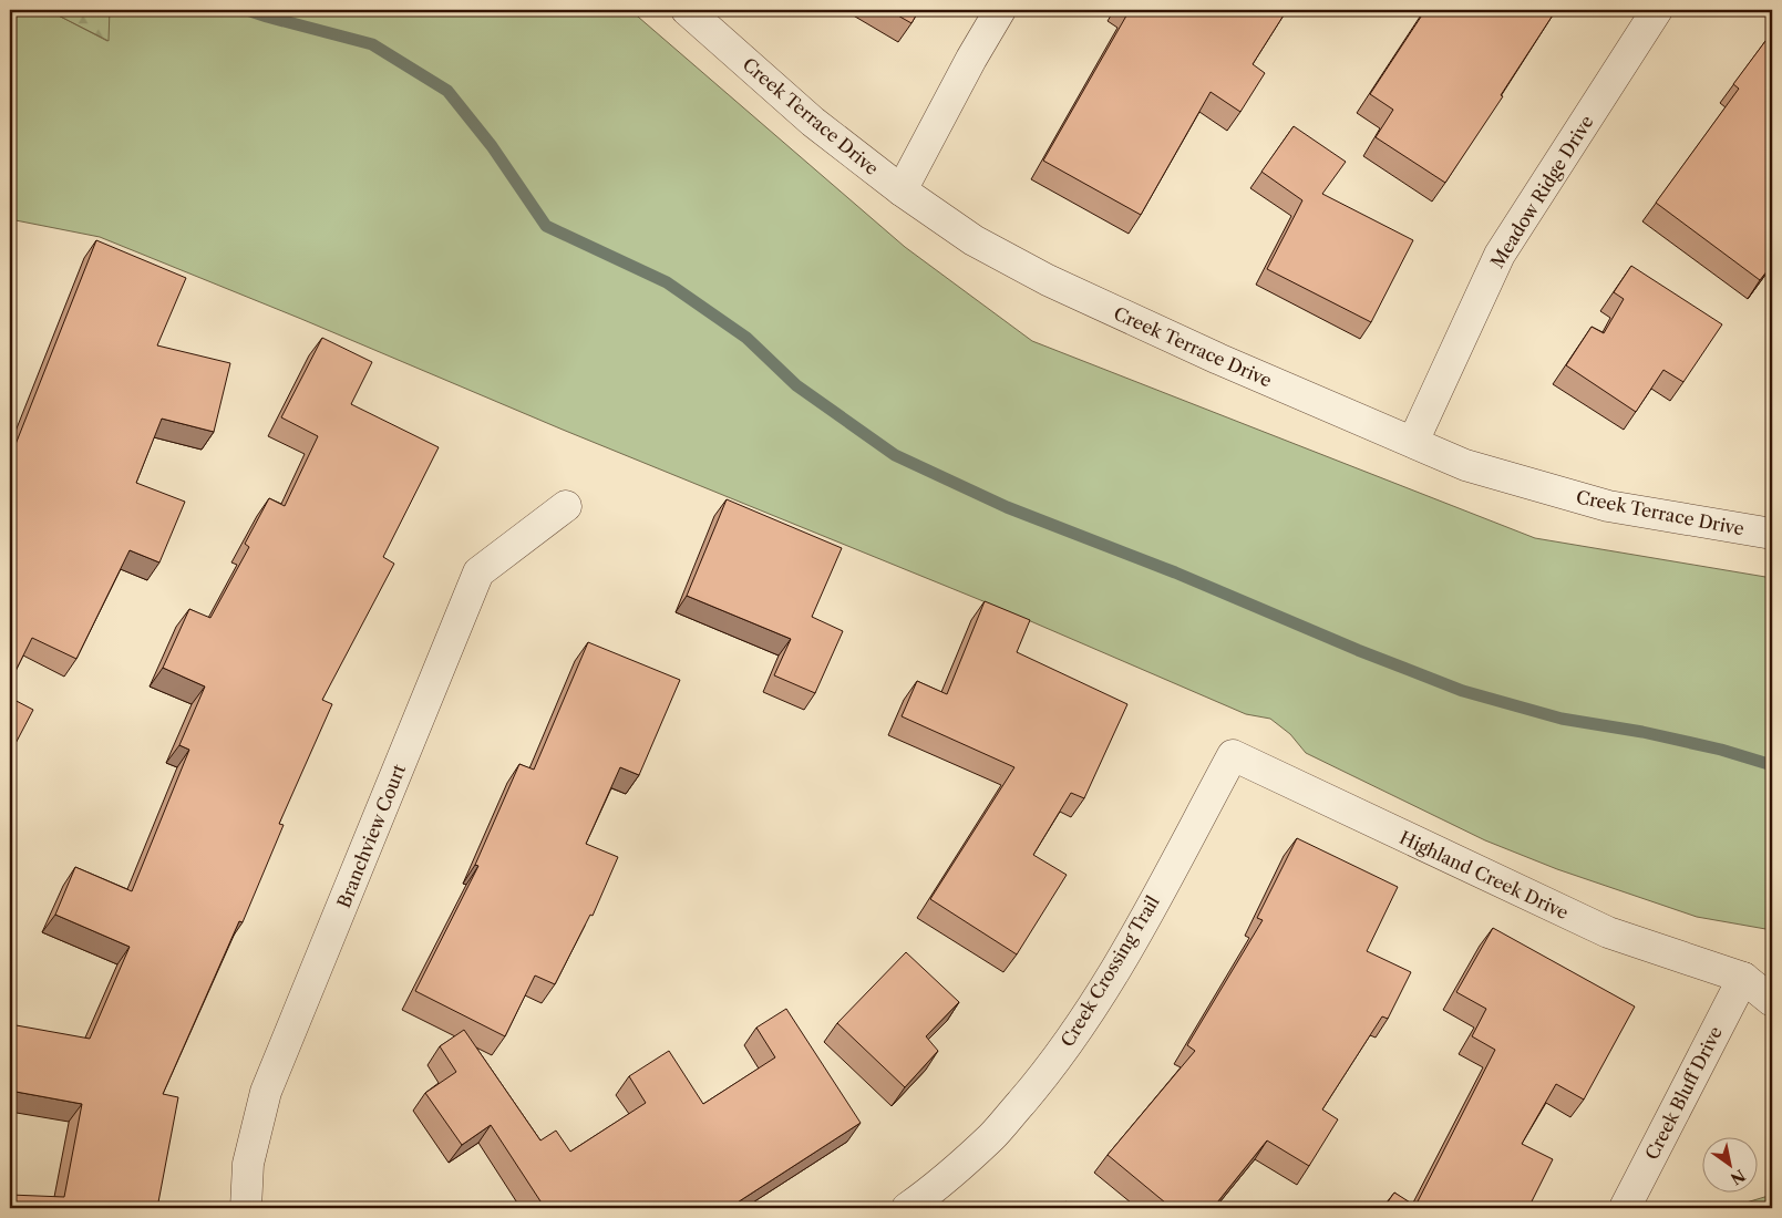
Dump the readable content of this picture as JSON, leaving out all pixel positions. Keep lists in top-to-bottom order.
{
  "streets": {
    "street": [
      "Creek Terrace Drive",
      "Meadow Ridge Drive",
      "Branchview Court",
      "Highland Creek Drive",
      "Creek Crossing Trail",
      "Creek Bluff Drive"
    ]
  },
  "crossings": [
    ["Creek Terrace Drive", "Meadow Ridge Drive"],
    ["Highland Creek Drive", "Creek Crossing Trail"],
    ["Highland Creek Drive", "Creek Bluff Drive"]
  ],
  "north": "bottom right"
}
